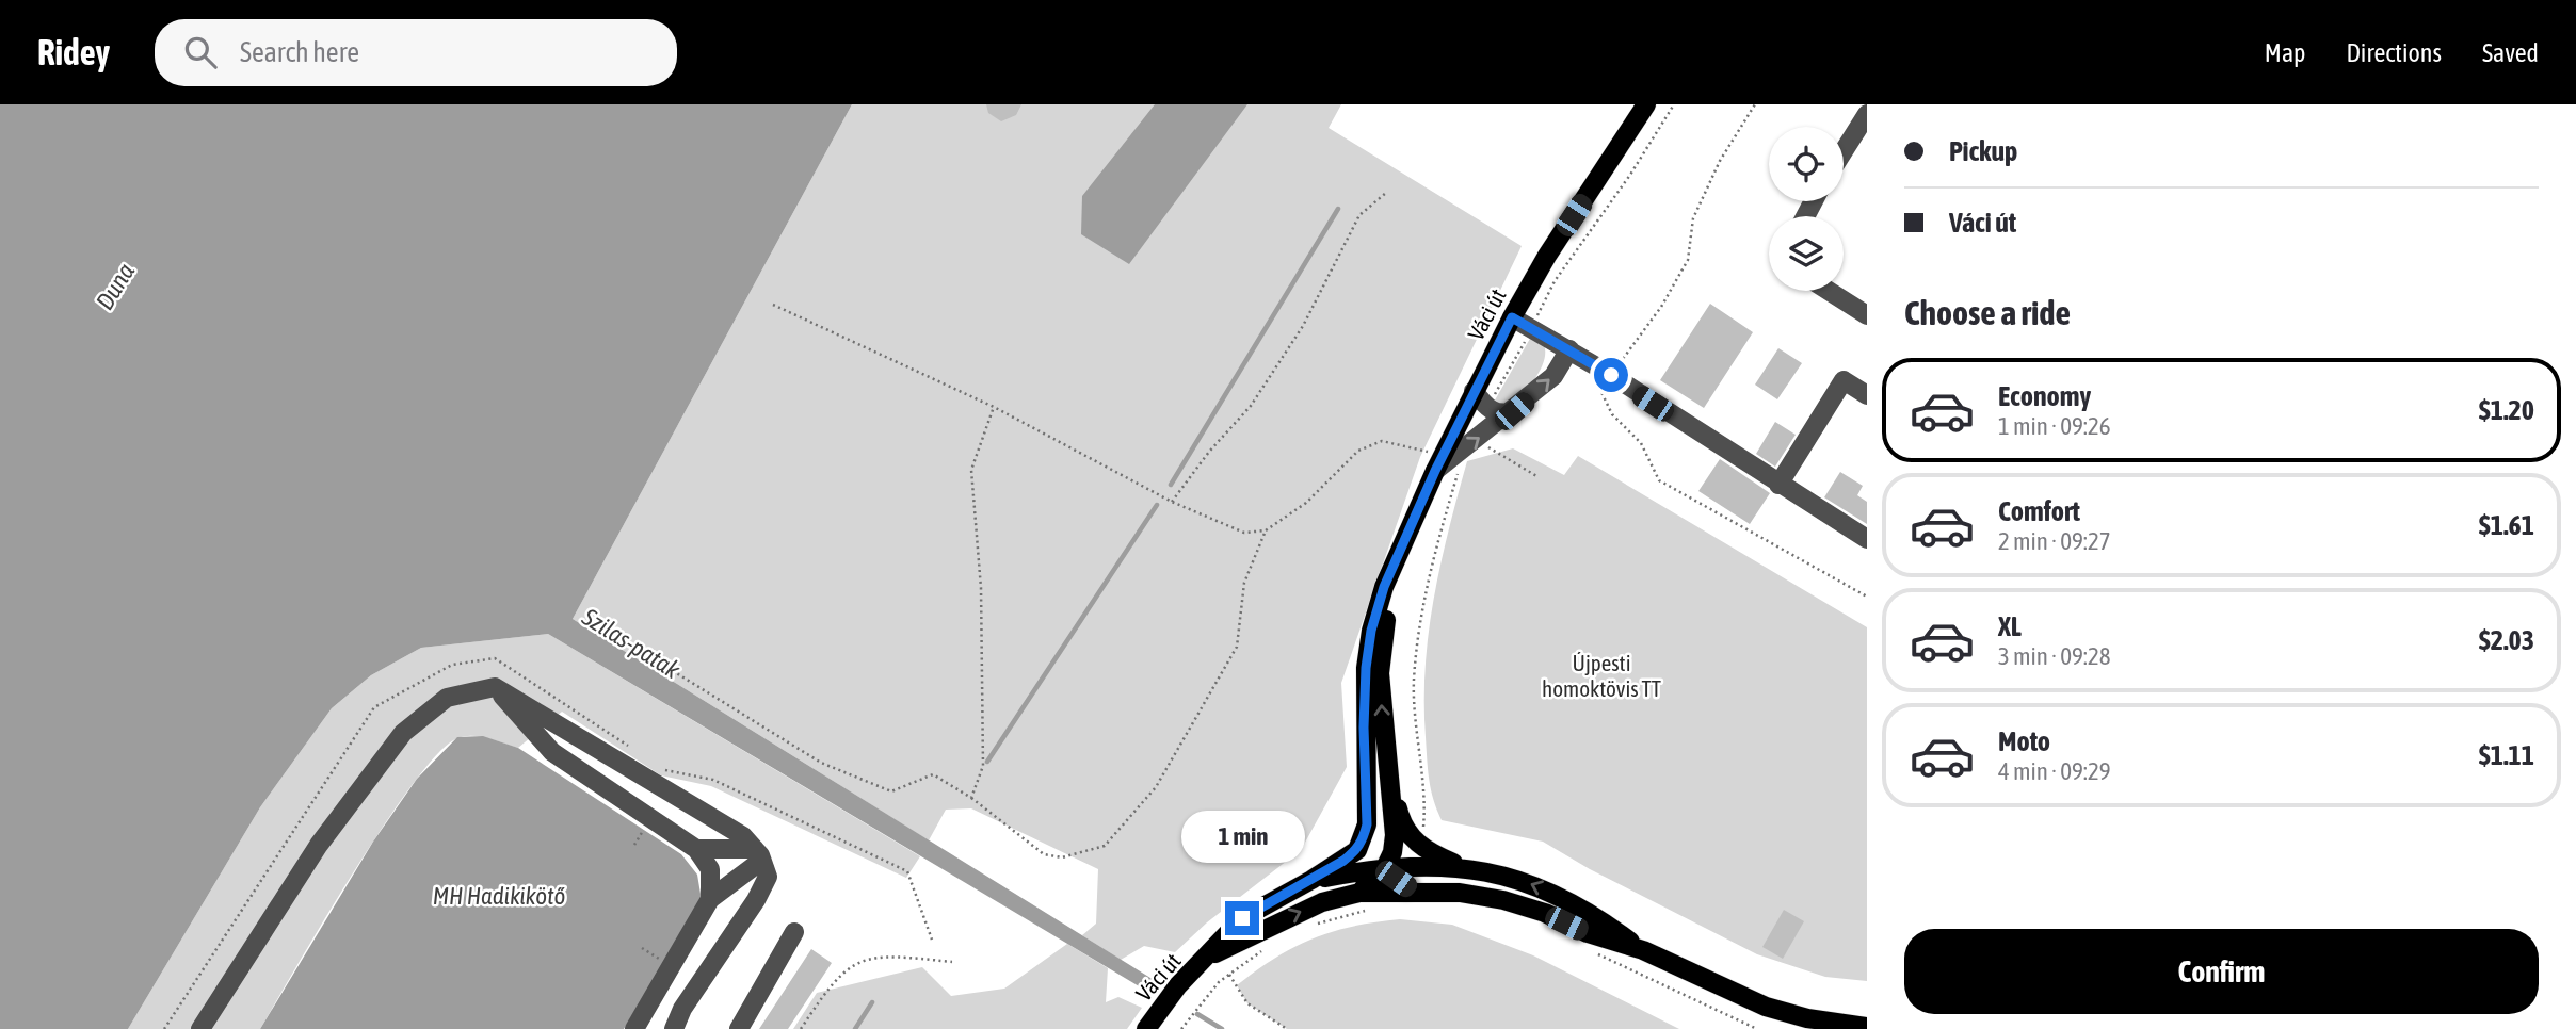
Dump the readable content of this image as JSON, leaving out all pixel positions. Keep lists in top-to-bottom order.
{
  "streets": {
    "main road": ["Váci út"]
  },
  "water": ["Duna", "Szilas-patak", "MH Hadikikötő"],
  "parks": ["Újpesti homoktövis TT"],
  "page": {
    "header": "Ridey",
    "search": "Search here",
    "nav": ["Map", "Directions", "Saved"],
    "banner": ["Pickup", "Váci út"],
    "heading": "Choose a ride",
    "list": [
      {
        "name": "Economy",
        "note": "1 min · 09:26",
        "value": "$1.20"
      },
      {
        "name": "Comfort",
        "note": "2 min · 09:27",
        "value": "$1.61"
      },
      {
        "name": "XL",
        "note": "3 min · 09:28",
        "value": "$2.03"
      },
      {
        "name": "Moto",
        "note": "4 min · 09:29",
        "value": "$1.11"
      }
    ],
    "bubble": "1 min",
    "buttons": "Confirm"
  }
}
